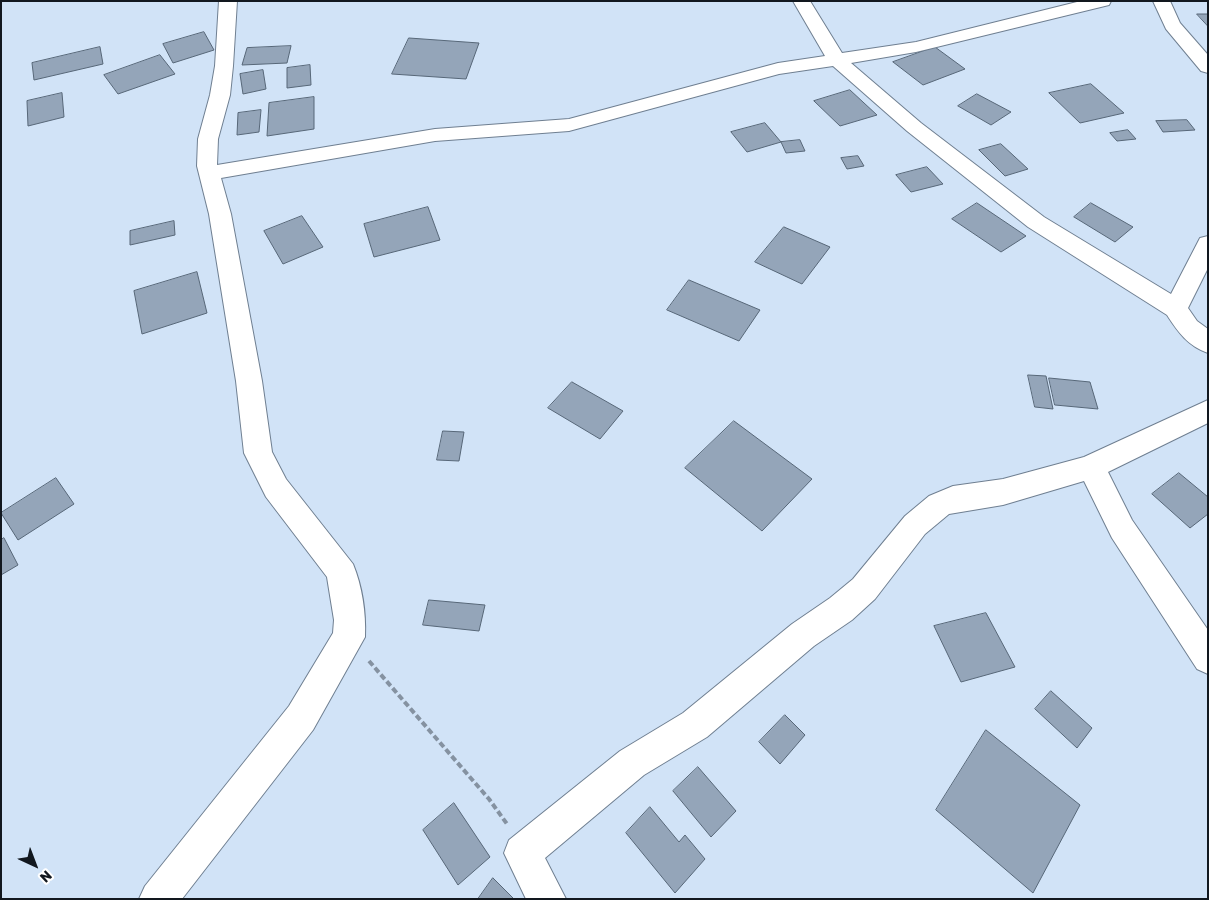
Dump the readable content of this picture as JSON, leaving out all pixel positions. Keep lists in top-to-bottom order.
{
  "north": "bottom right"
}
